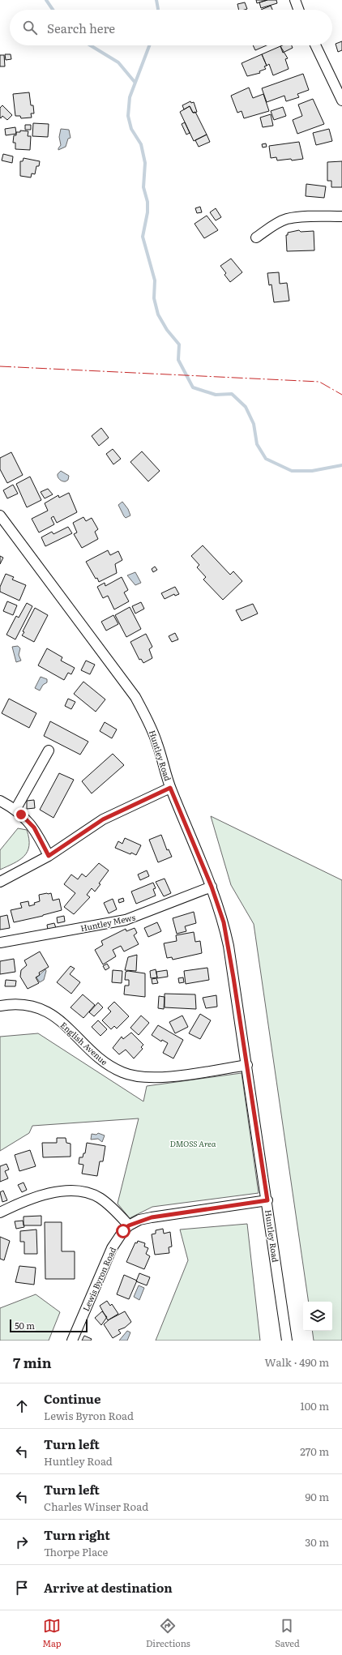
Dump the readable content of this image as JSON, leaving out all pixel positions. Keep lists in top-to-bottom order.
{
  "streets": {
    "street": [
      "Huntley Road",
      "Huntley Mews",
      "English Avenue",
      "Lewis Byron Road"
    ]
  },
  "crossings": [
    ["Huntley Road", "Huntley Mews"],
    ["Huntley Road", "English Avenue"],
    ["Huntley Road", "Lewis Byron Road"]
  ],
  "parks": ["DMOSS Area"],
  "scale_bar": "50 m",
  "page": {
    "search": "Search here",
    "scale": "50 m",
    "heading": ["7 min", "Walk · 490 m"],
    "list": [
      ["Continue", "Lewis Byron Road", "100 m"],
      ["Turn left", "Huntley Road", "270 m"],
      ["Turn left", "Charles Winser Road", "90 m"],
      ["Turn right", "Thorpe Place", "30 m"],
      "Arrive at destination"
    ],
    "nav": ["Map", "Directions", "Saved"]
  }
}
